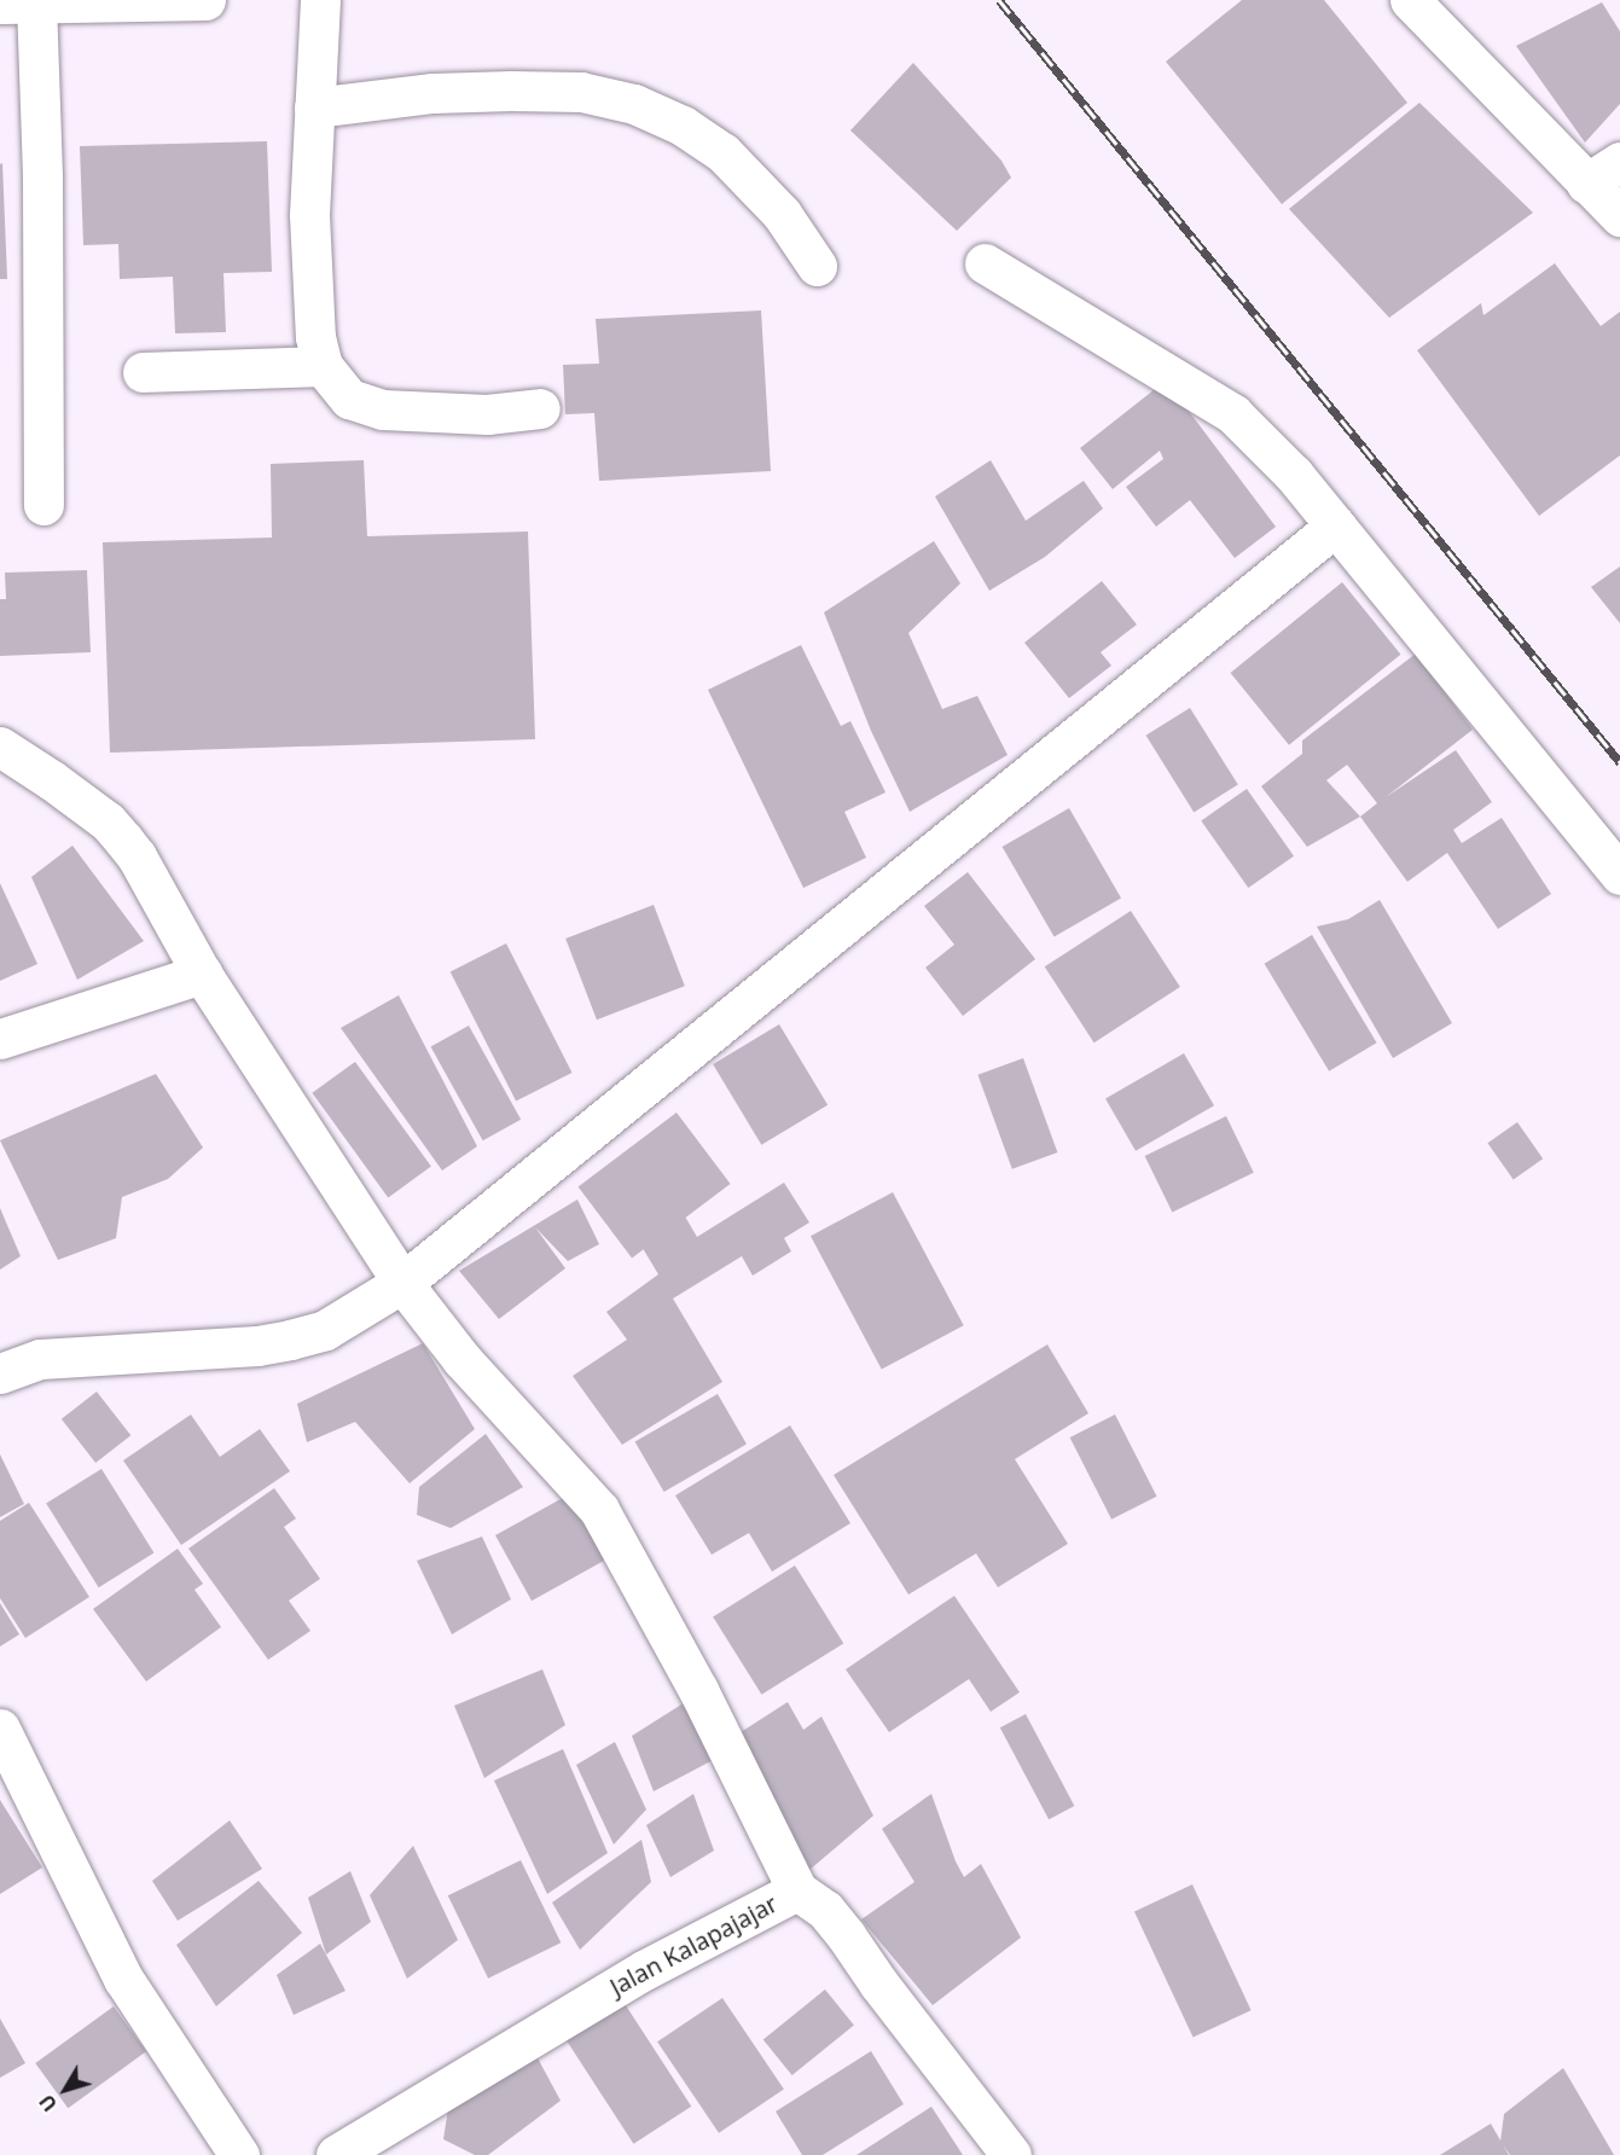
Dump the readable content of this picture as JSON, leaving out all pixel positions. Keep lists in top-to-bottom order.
{
  "streets": {
    "street": ["Jalan Kalapajajar"]
  },
  "north": "bottom left"
}
